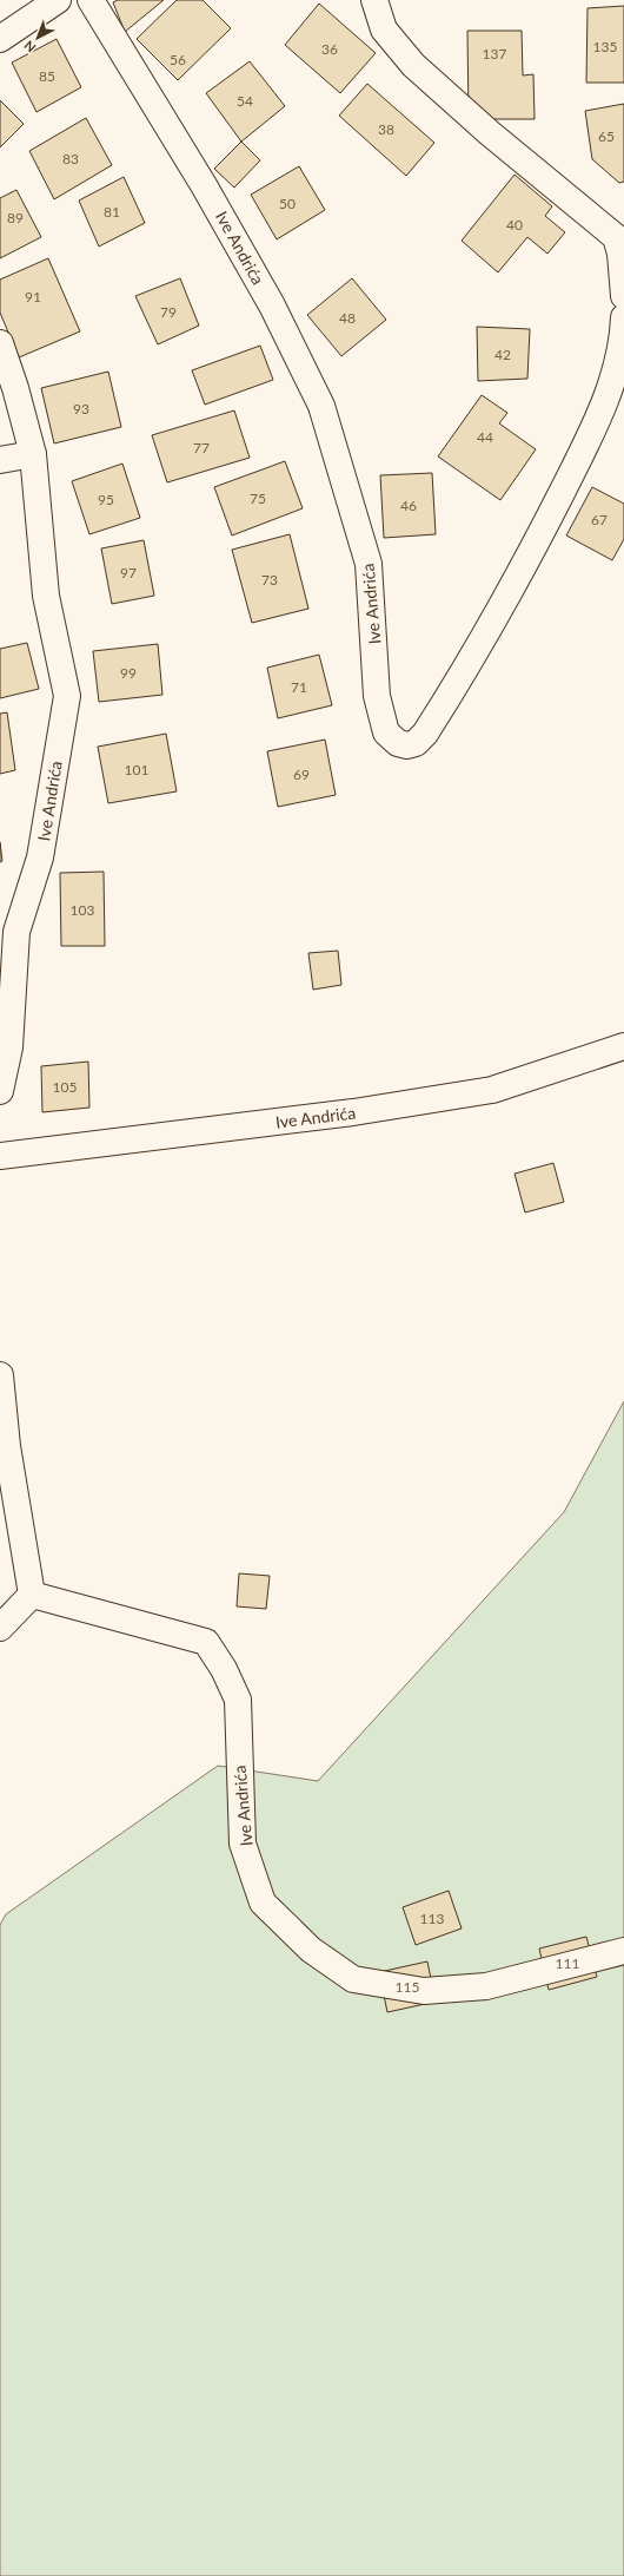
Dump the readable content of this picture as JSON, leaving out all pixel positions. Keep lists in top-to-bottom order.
{
  "streets": {
    "street": ["Ive Andrića"]
  },
  "house_numbers": [
    "135",
    "36",
    "137",
    "56",
    "85",
    "54",
    "38",
    "65",
    "83",
    "50",
    "81",
    "89",
    "40",
    "91",
    "79",
    "48",
    "42",
    "93",
    "44",
    "77",
    "75",
    "95",
    "46",
    "67",
    "97",
    "73",
    "99",
    "71",
    "101",
    "69",
    "103",
    "105",
    "113",
    "111",
    "115"
  ],
  "north": "bottom left"
}
